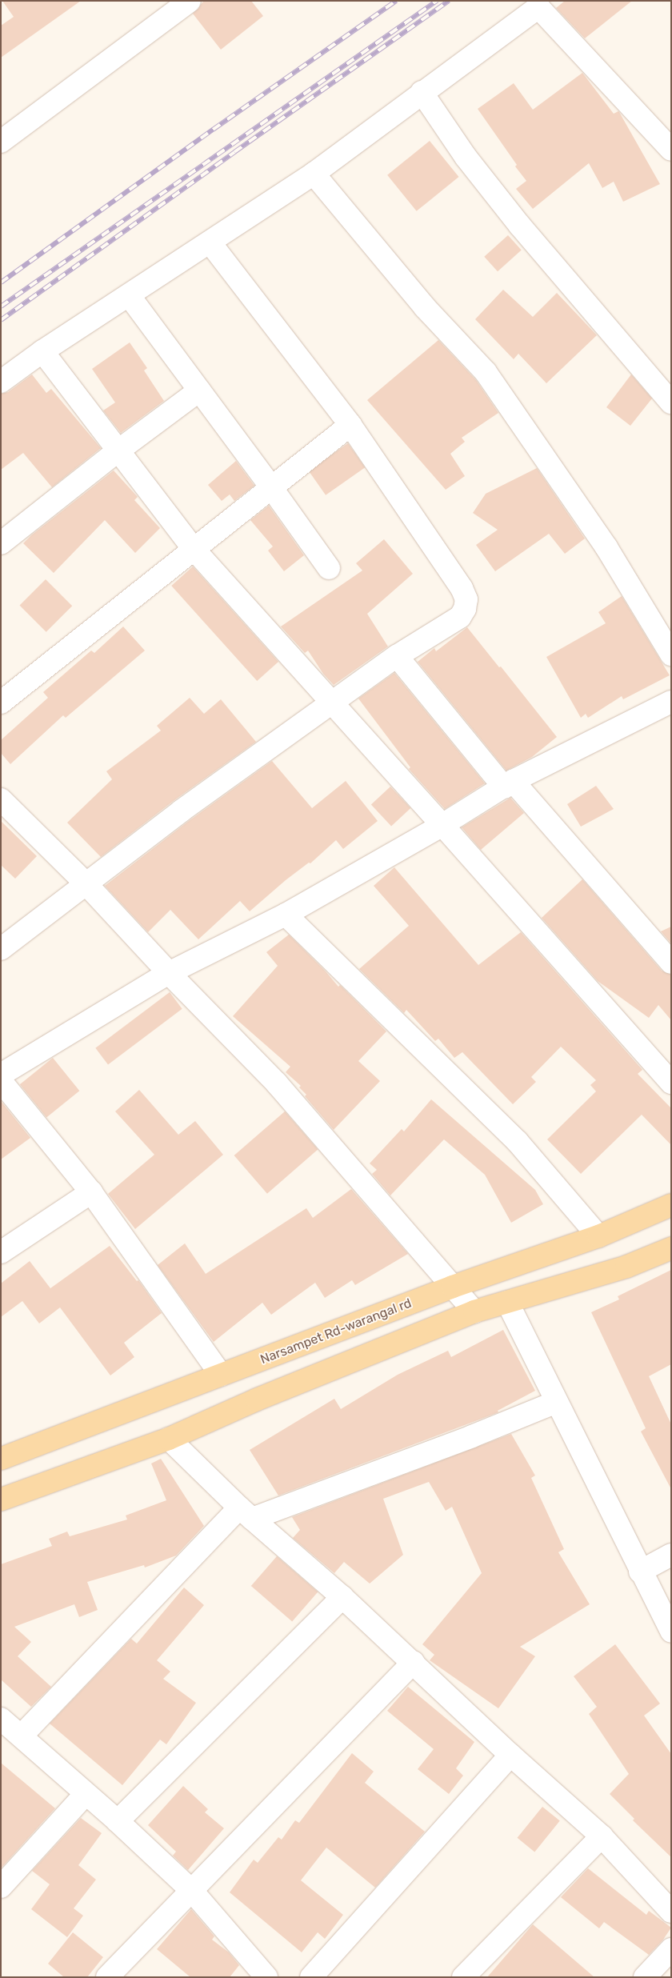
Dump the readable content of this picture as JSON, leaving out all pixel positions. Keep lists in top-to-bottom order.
{
  "streets": {
    "main road": ["Narsampet Rd-warangal rd"]
  }
}
